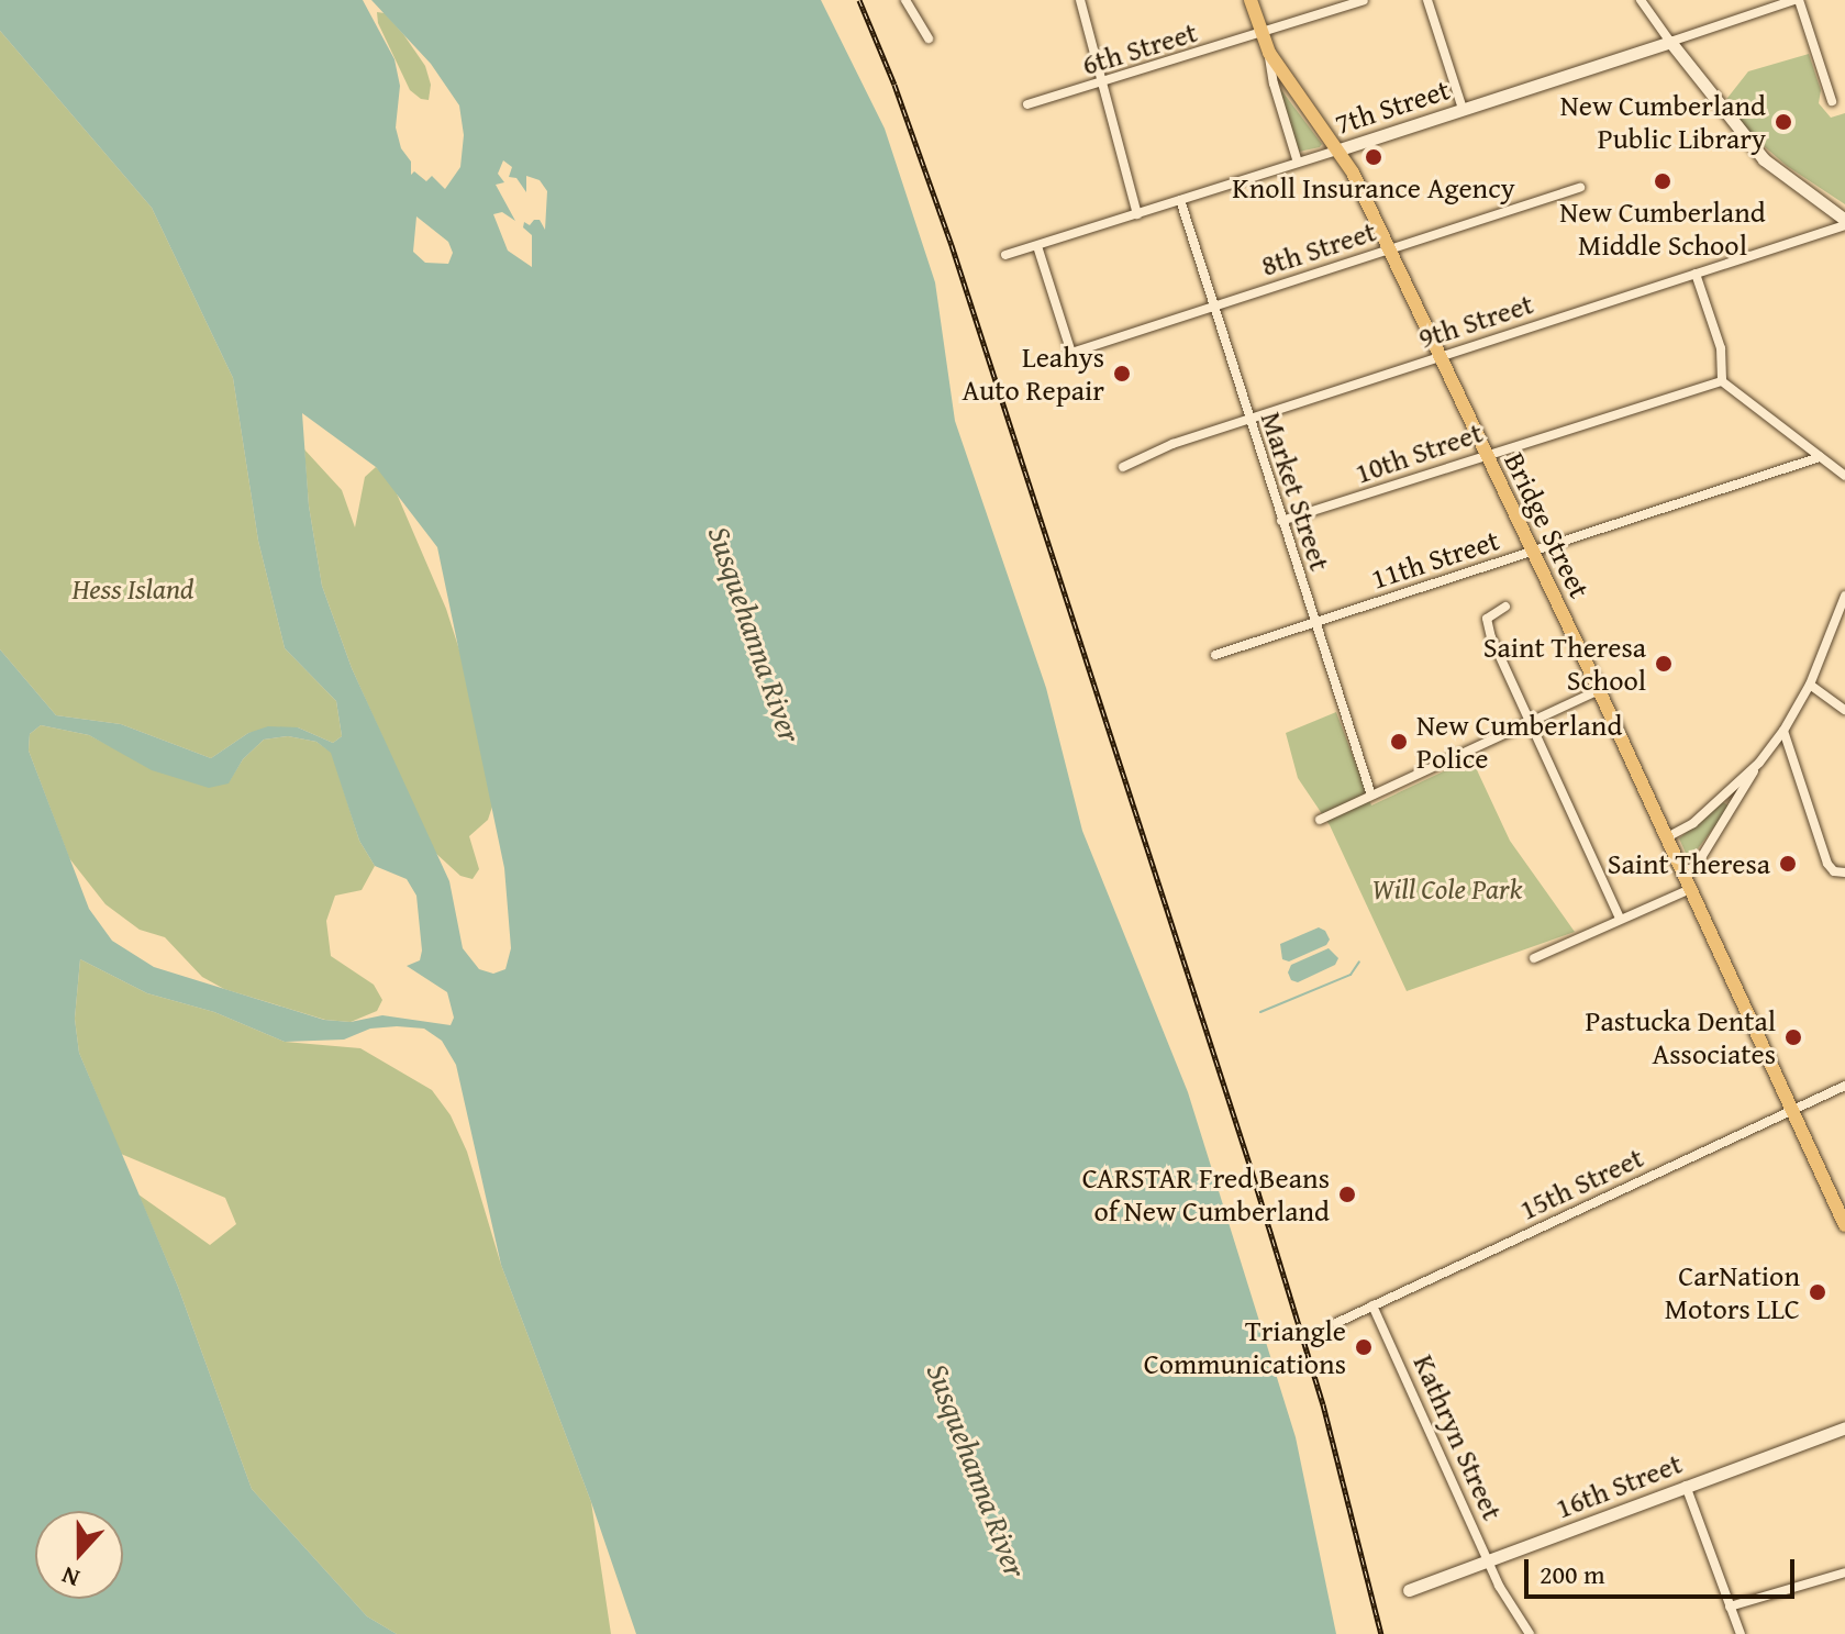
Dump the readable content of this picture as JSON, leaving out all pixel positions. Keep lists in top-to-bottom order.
{
  "streets": {
    "main road": ["7th Street", "Bridge Street", "16th Street"],
    "street": [
      "6th Street",
      "8th Street",
      "9th Street",
      "10th Street",
      "Market Street",
      "11th Street",
      "15th Street",
      "Kathryn Street"
    ]
  },
  "crossings": [
    ["6th Street", "Bridge Street"],
    ["7th Street", "8th Street"],
    ["7th Street", "Market Street"],
    ["7th Street", "Bridge Street"],
    ["8th Street", "Market Street"],
    ["8th Street", "Bridge Street"],
    ["9th Street", "Market Street"],
    ["9th Street", "Bridge Street"],
    ["10th Street", "Market Street"],
    ["10th Street", "Bridge Street"],
    ["Market Street", "11th Street"],
    ["Bridge Street", "11th Street"],
    ["Bridge Street", "15th Street"],
    ["15th Street", "Kathryn Street"],
    ["Kathryn Street", "16th Street"]
  ],
  "water": ["Susquehanna River"],
  "parks": ["Hess Island", "Will Cole Park"],
  "places": [
    "New Cumberland Public Library",
    "Knoll Insurance Agency",
    "New Cumberland Middle School",
    "Leahys Auto Repair",
    "Saint Theresa School",
    "New Cumberland Police",
    "Saint Theresa",
    "Pastucka Dental Associates",
    "CARSTAR Fred Beans of New Cumberland",
    "CarNation Motors LLC",
    "Triangle Communications"
  ],
  "scale_bar": "200 m",
  "north": "bottom"
}
